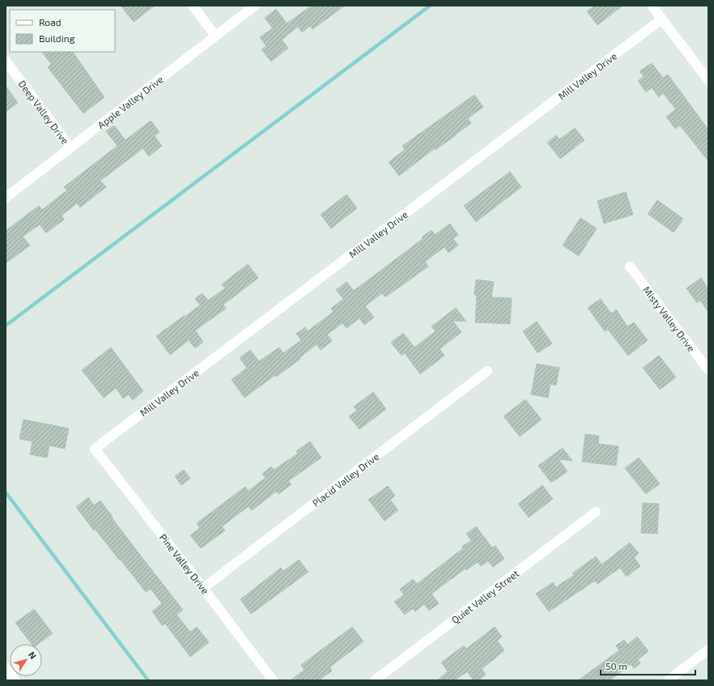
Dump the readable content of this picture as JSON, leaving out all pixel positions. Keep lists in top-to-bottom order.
{
  "streets": {
    "street": [
      "Mill Valley Drive",
      "Apple Valley Drive",
      "Deep Valley Drive",
      "Misty Valley Drive",
      "Placid Valley Drive",
      "Pine Valley Drive",
      "Quiet Valley Street"
    ]
  },
  "crossings": [
    ["Mill Valley Drive", "Pine Valley Drive"],
    ["Apple Valley Drive", "Deep Valley Drive"],
    ["Placid Valley Drive", "Pine Valley Drive"]
  ],
  "legend": ["Road", "Building"],
  "scale_bar": "50 m",
  "north": "top right"
}
